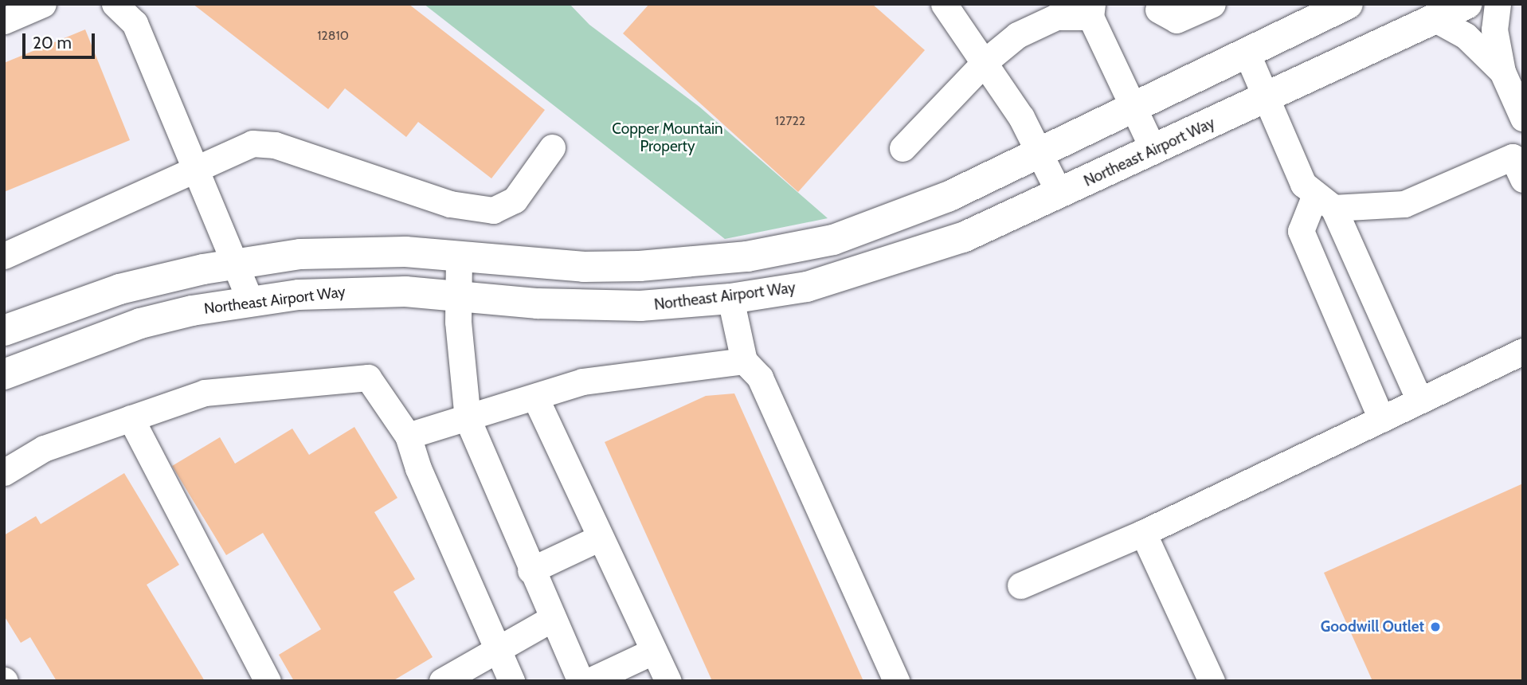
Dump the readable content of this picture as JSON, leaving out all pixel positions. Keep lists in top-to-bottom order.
{
  "streets": {
    "main road": ["Northeast Airport Way"]
  },
  "parks": ["Copper Mountain Property"],
  "places": ["Goodwill Outlet"],
  "house_numbers": ["12810", "12722"],
  "scale_bar": "20 m"
}
